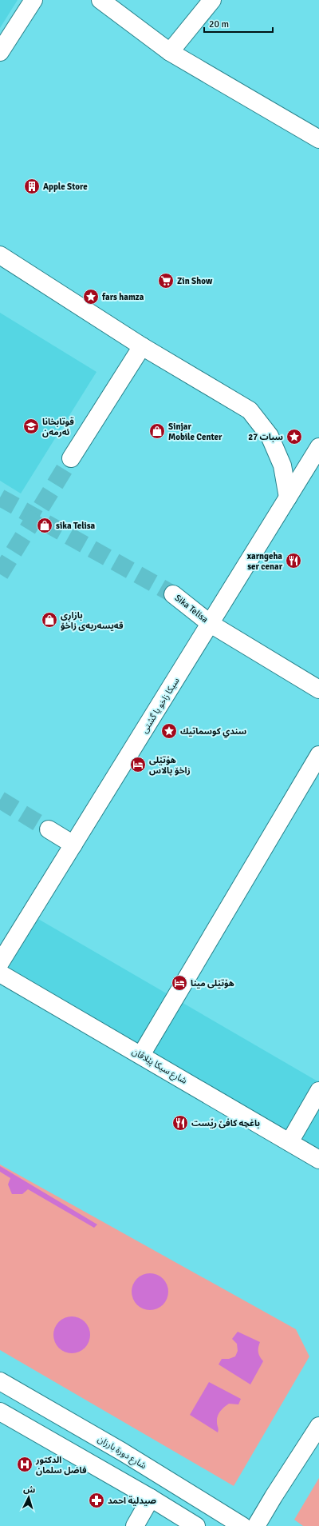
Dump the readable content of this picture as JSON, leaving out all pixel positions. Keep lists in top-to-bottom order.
{
  "streets": {
    "street": [
      "Sika Telisa",
      "سیکا زاخو یا گشتى",
      "شارع سيكا پێلاڤان",
      "شارع دورة بارزان"
    ]
  },
  "crossings": [
    ["Sika Telisa", "سیکا زاخو یا گشتى"]
  ],
  "places": {
    "building": ["Apple Store"],
    "supermarket": ["Zin Show"],
    "place": ["fars hamza", "27 سبات", "سندي کوسماتیك"],
    "school or university": ["قوتابخانا ئه‌رمه‌ن"],
    "shop": ["Sinjar Mobile Center", "sika Telisa", "بازاڕی قەیسەریەی زاخۆ"],
    "restaurant": ["xarngeha ser cenar", "باغچه‌ كافێ رێست"],
    "hotel": ["هۆتێلی زاخۆ پالاس", "هۆتێلی مینا"],
    "hospital": ["الدكتور فاضل سلمان"],
    "pharmacy": ["صيدلية احمد"]
  },
  "scale_bar": "20 m",
  "north": "top"
}
